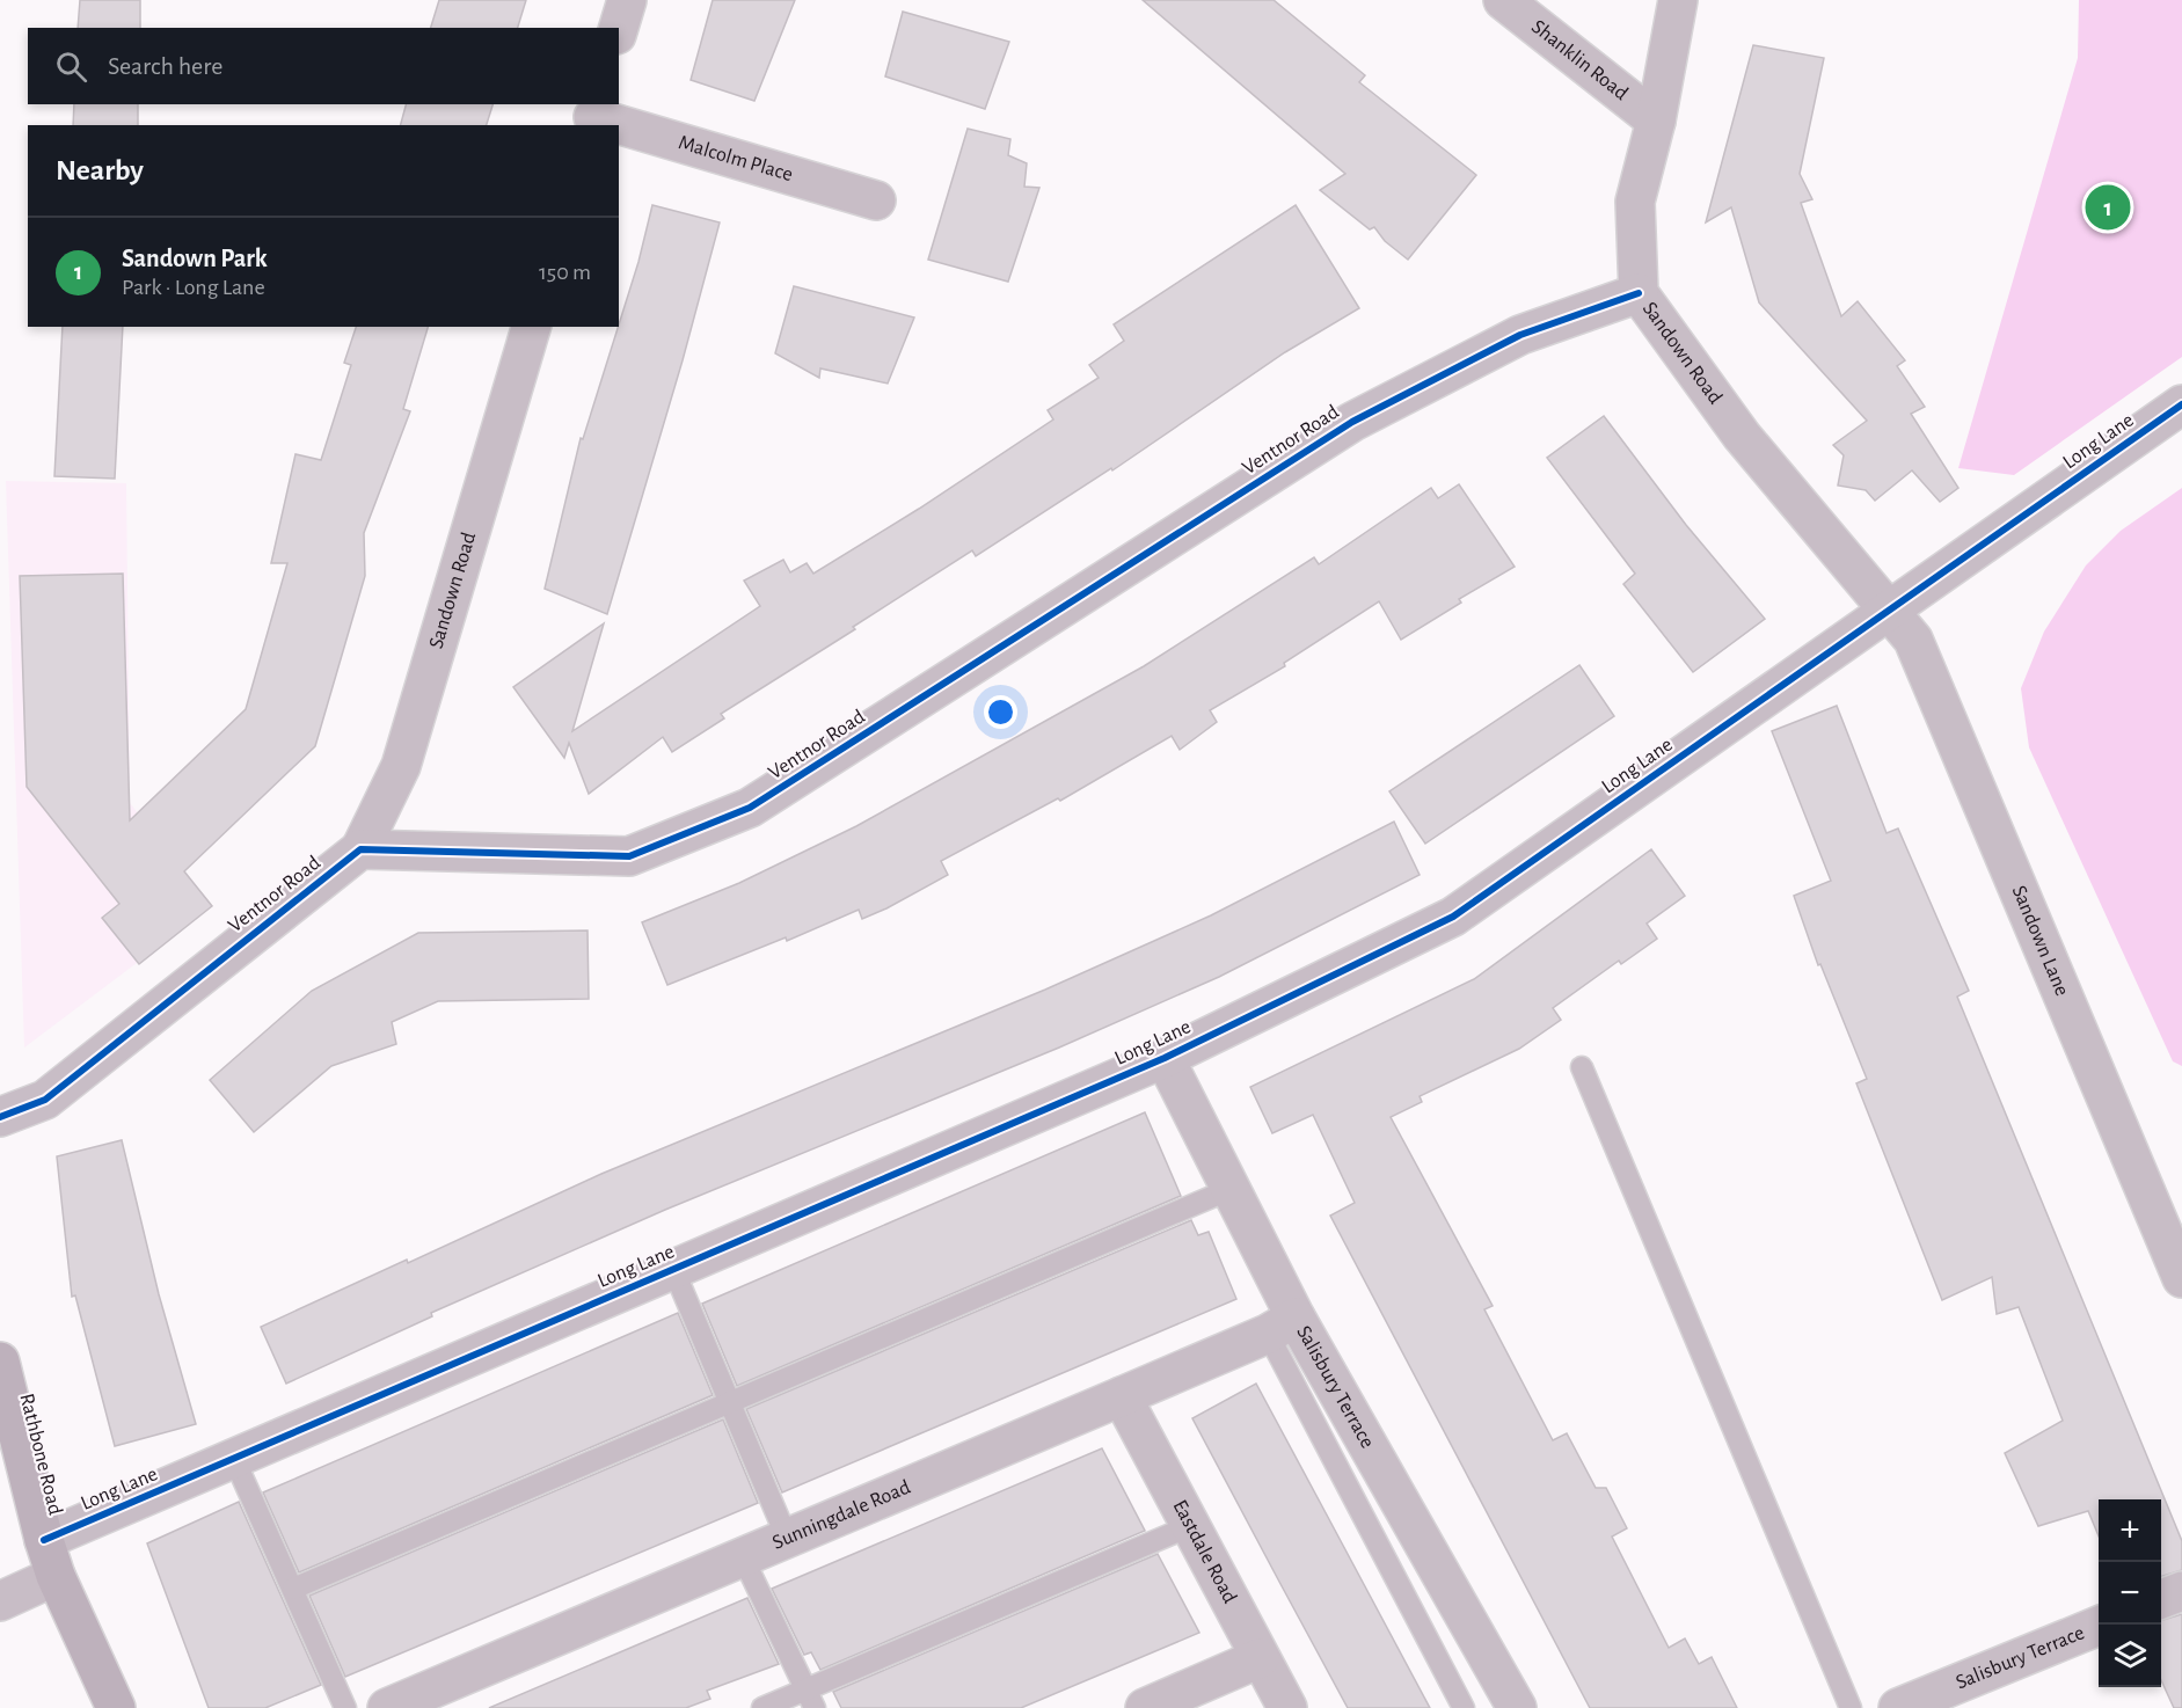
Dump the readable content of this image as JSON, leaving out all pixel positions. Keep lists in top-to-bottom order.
{
  "streets": {
    "main road": ["Rathbone Road"],
    "street": [
      "Shanklin Road",
      "Malcolm Place",
      "Sandown Road",
      "Ventnor Road",
      "Long Lane",
      "Sandown Lane",
      "Salisbury Terrace",
      "Sunningdale Road",
      "Eastdale Road"
    ]
  },
  "crossings": [
    ["Shanklin Road", "Sandown Road"],
    ["Sandown Road", "Ventnor Road"],
    ["Sandown Road", "Long Lane"],
    ["Sandown Road", "Sandown Lane"],
    ["Long Lane", "Sandown Lane"],
    ["Long Lane", "Salisbury Terrace"],
    ["Long Lane", "Rathbone Road"],
    ["Salisbury Terrace", "Sunningdale Road"],
    ["Sunningdale Road", "Eastdale Road"]
  ],
  "page": {
    "search": "Search here",
    "heading": "Nearby",
    "pins": "1",
    "list": [
      {
        "mark": "1",
        "name": "Sandown Park",
        "note": "Park · Long Lane",
        "value": "150 m"
      }
    ],
    "map_buttons": ["+", "−"]
  }
}
